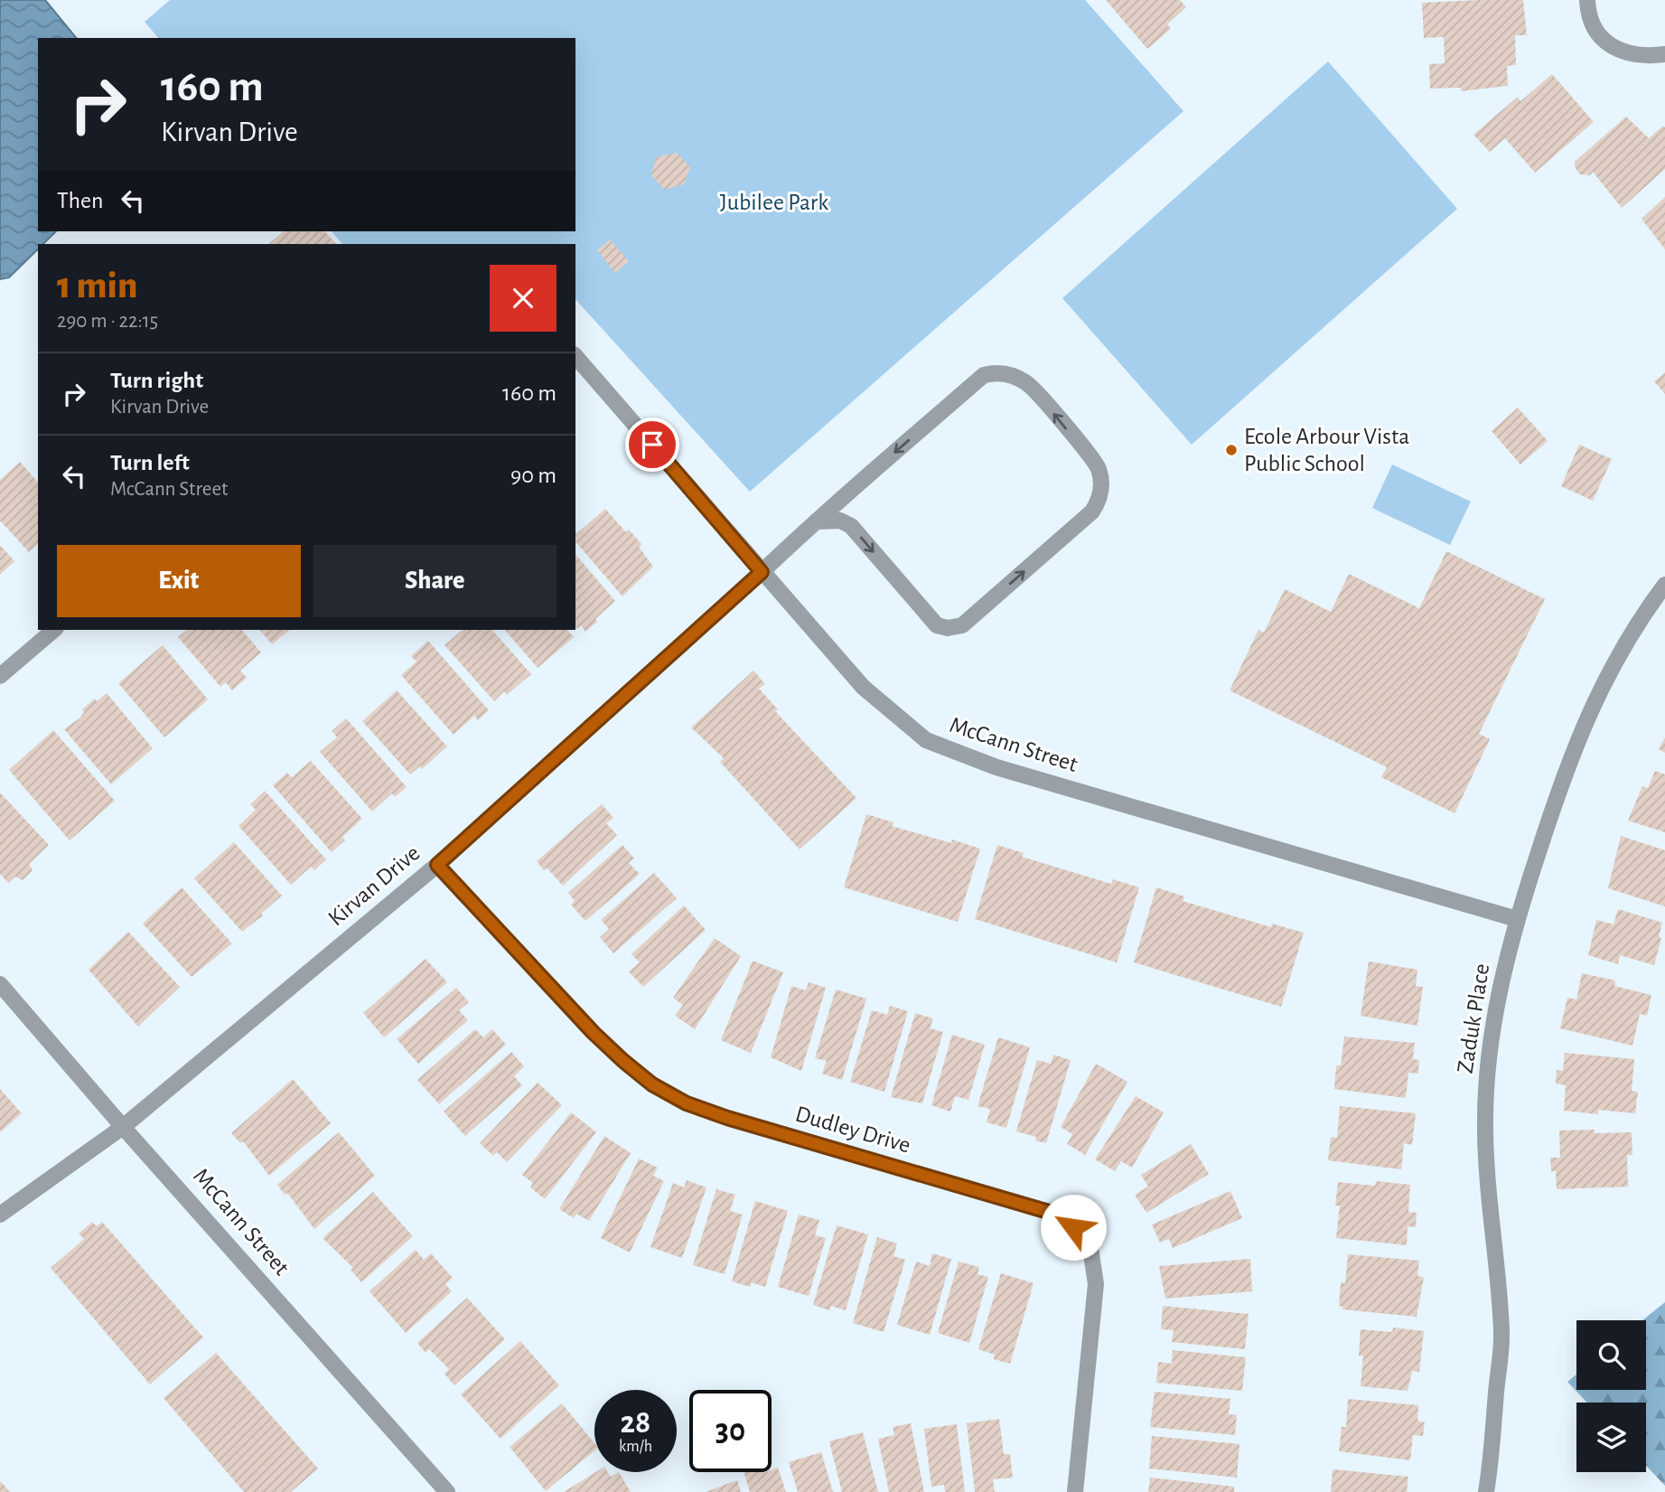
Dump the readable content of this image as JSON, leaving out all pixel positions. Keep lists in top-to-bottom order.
{
  "streets": {
    "street": [
      "McCann Street",
      "Kirvan Drive",
      "Zaduk Place",
      "Dudley Drive"
    ]
  },
  "crossings": [
    ["McCann Street", "Kirvan Drive"],
    ["McCann Street", "Zaduk Place"],
    ["Kirvan Drive", "Dudley Drive"]
  ],
  "parks": ["Jubilee Park"],
  "places": ["Ecole Arbour Vista Public School"],
  "page": {
    "turn": ["160 m", "Kirvan Drive"],
    "then": "Then",
    "heading": ["1 min", "290 m · 22:15"],
    "list": [
      {
        "name": "Turn right",
        "note": "Kirvan Drive",
        "value": "160 m"
      },
      {
        "name": "Turn left",
        "note": "McCann Street",
        "value": "90 m"
      }
    ],
    "buttons": ["Exit", "Share"],
    "speed": "28 km/h",
    "limit": "30"
  }
}
